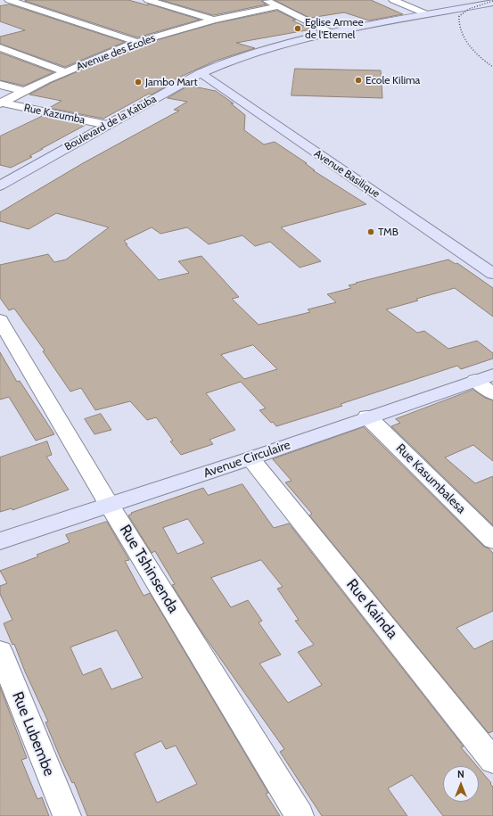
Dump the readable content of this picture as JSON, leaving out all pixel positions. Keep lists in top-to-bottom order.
{
  "streets": {
    "street": [
      "Avenue des Ecoles",
      "Rue Kazumba",
      "Boulevard de la Katuba",
      "Avenue Basilique",
      "Avenue Circulaire",
      "Rue Kasumbalesa",
      "Rue Tshinsenda",
      "Rue Kainda",
      "Rue Lubembe"
    ]
  },
  "crossings": [
    ["Avenue des Ecoles", "Rue Kazumba"],
    ["Rue Kazumba", "Boulevard de la Katuba"],
    ["Boulevard de la Katuba", "Avenue Basilique"],
    ["Avenue Circulaire", "Rue Kasumbalesa"],
    ["Avenue Circulaire", "Rue Tshinsenda"],
    ["Avenue Circulaire", "Rue Kainda"]
  ],
  "places": [
    "Eglise Armee de l'Eternel",
    "Ecole Kilima",
    "Jambo Mart",
    "TMB"
  ],
  "north": "top"
}
